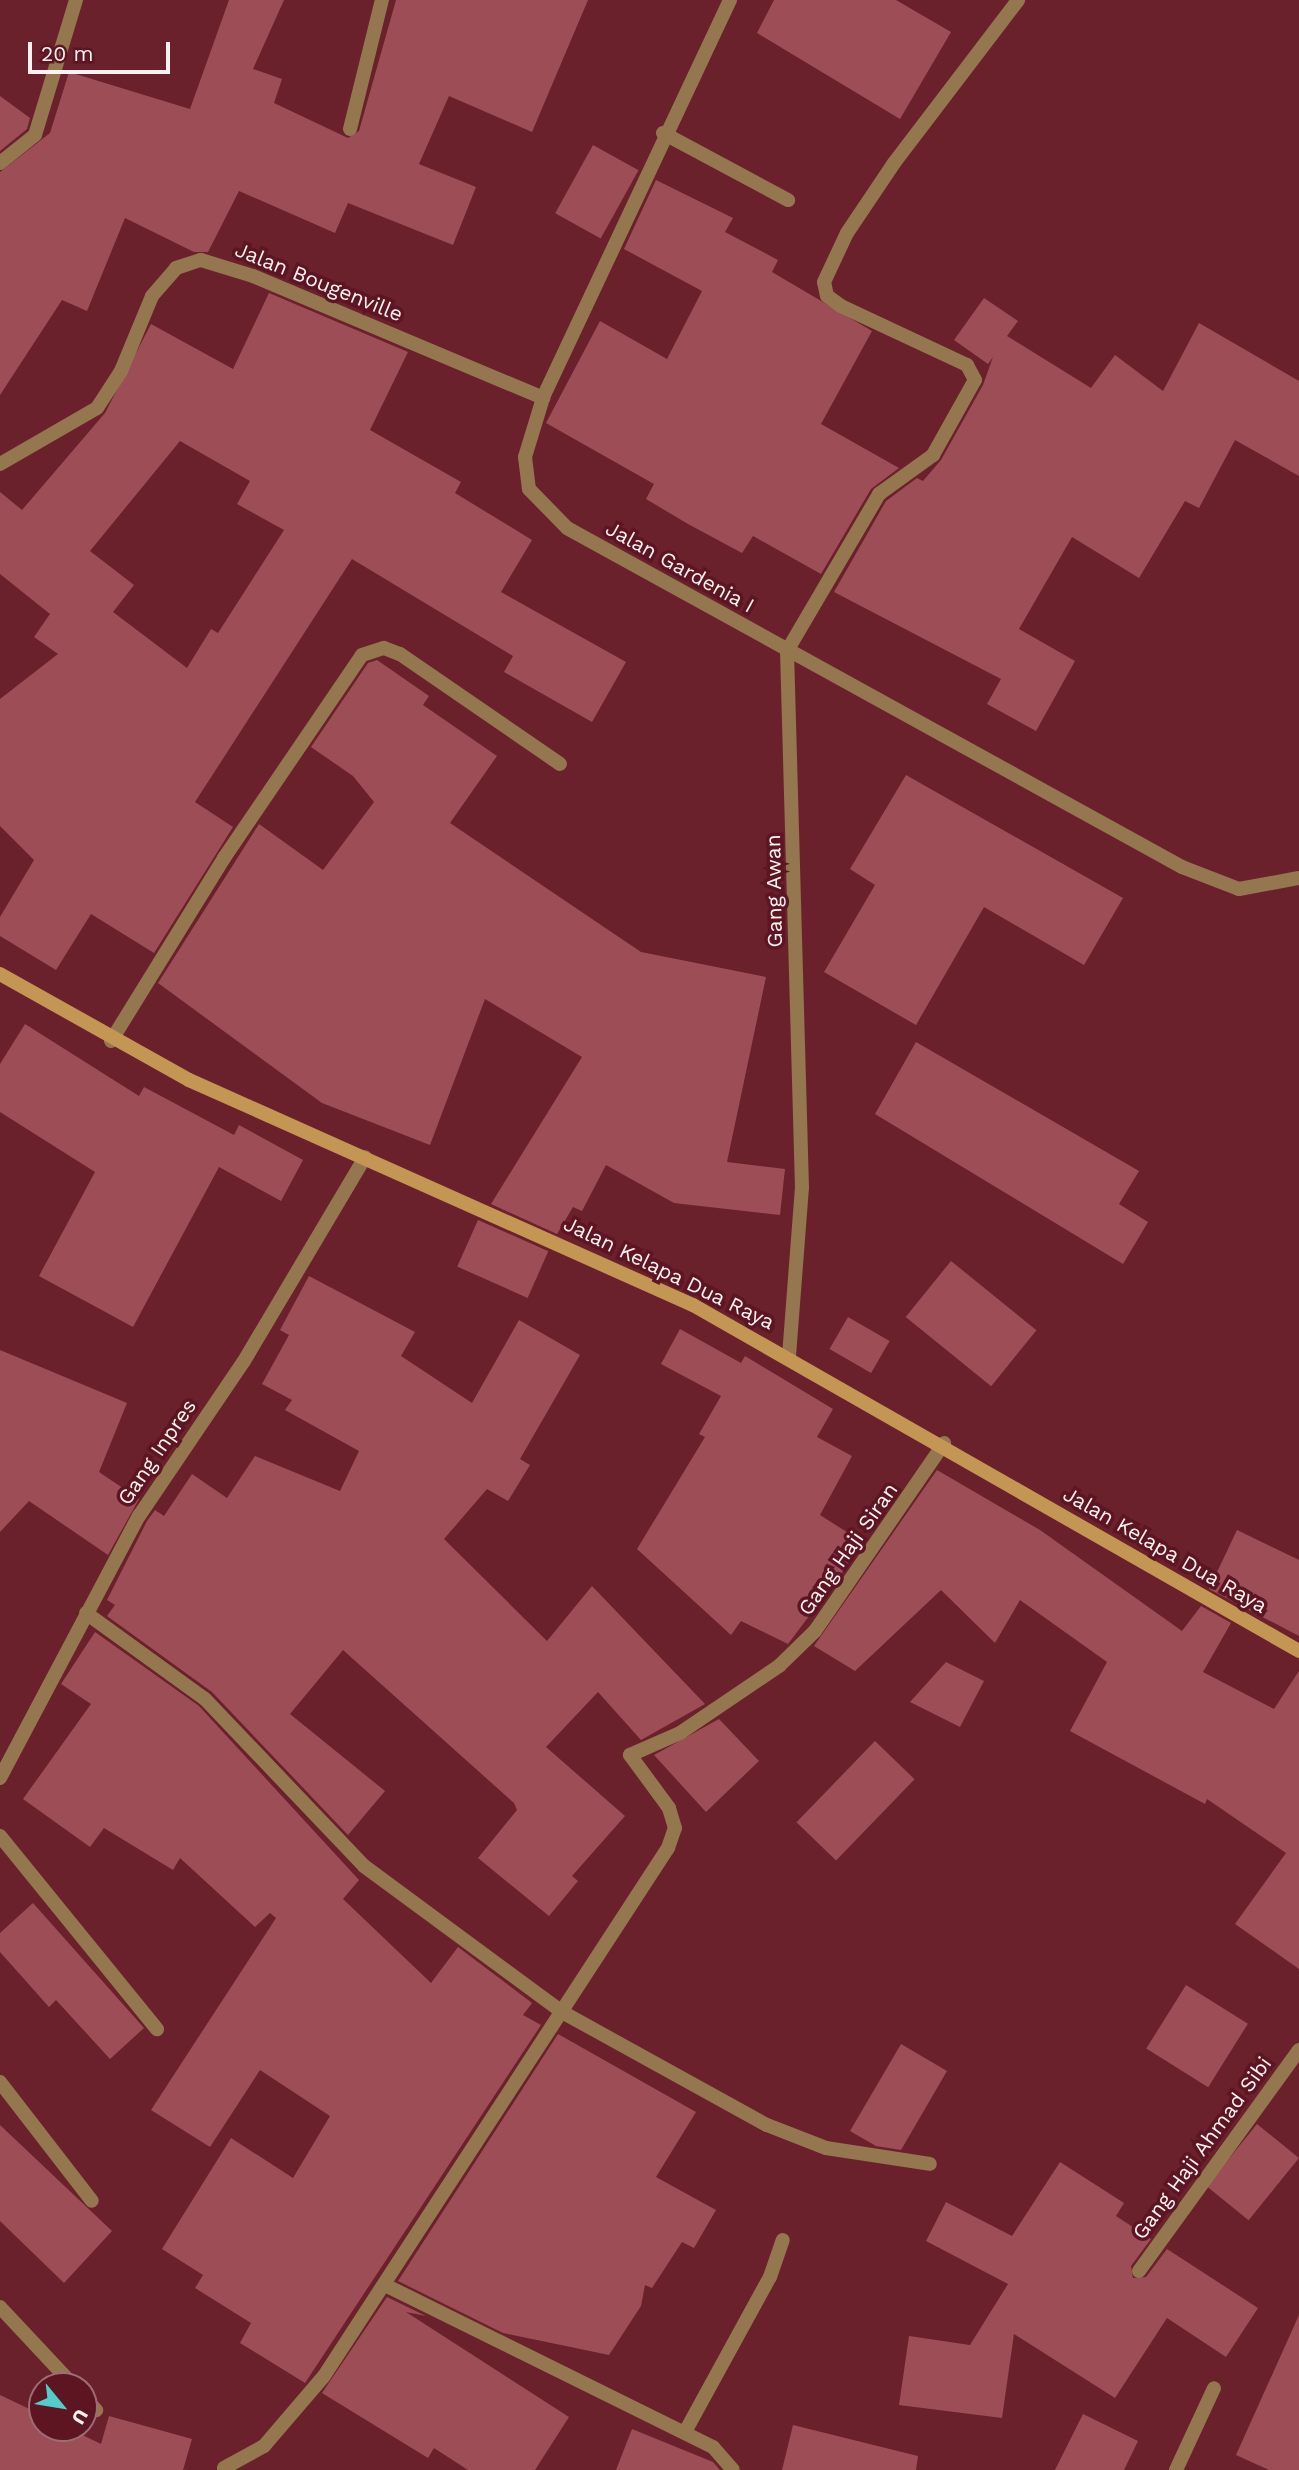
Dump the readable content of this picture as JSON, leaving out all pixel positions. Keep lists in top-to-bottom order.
{
  "streets": {
    "main road": ["Jalan Kelapa Dua Raya"],
    "street": [
      "Jalan Bougenville",
      "Jalan Gardenia I",
      "Gang Awan",
      "Gang Inpres",
      "Gang Haji Siran",
      "Gang Haji Ahmad Sibi"
    ]
  },
  "crossings": [
    ["Jalan Bougenville", "Jalan Gardenia I"],
    ["Jalan Gardenia I", "Gang Awan"],
    ["Gang Awan", "Jalan Kelapa Dua Raya"],
    ["Jalan Kelapa Dua Raya", "Gang Inpres"],
    ["Jalan Kelapa Dua Raya", "Gang Haji Siran"]
  ],
  "scale_bar": "20 m",
  "north": "bottom right"
}
